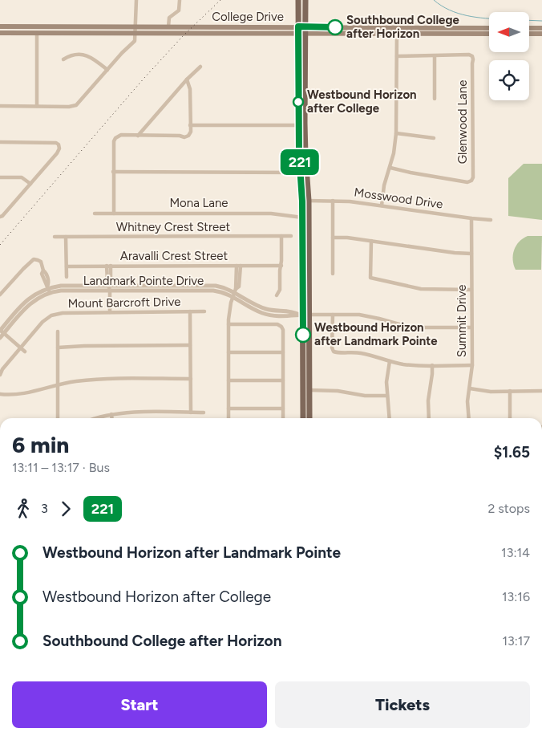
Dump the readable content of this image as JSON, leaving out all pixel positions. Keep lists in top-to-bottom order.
{
  "streets": {
    "main road": ["College Drive"],
    "street": [
      "Glenwood Lane",
      "Mosswood Drive",
      "Mona Lane",
      "Whitney Crest Street",
      "Aravalli Crest Street",
      "Landmark Pointe Drive",
      "Mount Barcroft Drive",
      "Summit Drive"
    ]
  },
  "crossings": [
    ["Mosswood Drive", "Summit Drive"]
  ],
  "places": ["Southbound College after Horizon", "Westbound Horizon after College", "Westbound Horizon after Landmark Pointe"],
  "lines": ["bus line 221"],
  "north": "left",
  "page": {
    "on_map": "221",
    "heading": ["6 min", "13:11 – 13:17 · Bus", "$1.65"],
    "legs": ["3", "221", "2 stops"],
    "list": [
      {
        "name": "Westbound Horizon after Landmark Pointe",
        "value": "13:14"
      },
      {
        "name": "Westbound Horizon after College",
        "value": "13:16"
      },
      {
        "name": "Southbound College after Horizon",
        "value": "13:17"
      }
    ],
    "buttons": ["Start", "Tickets"]
  }
}
